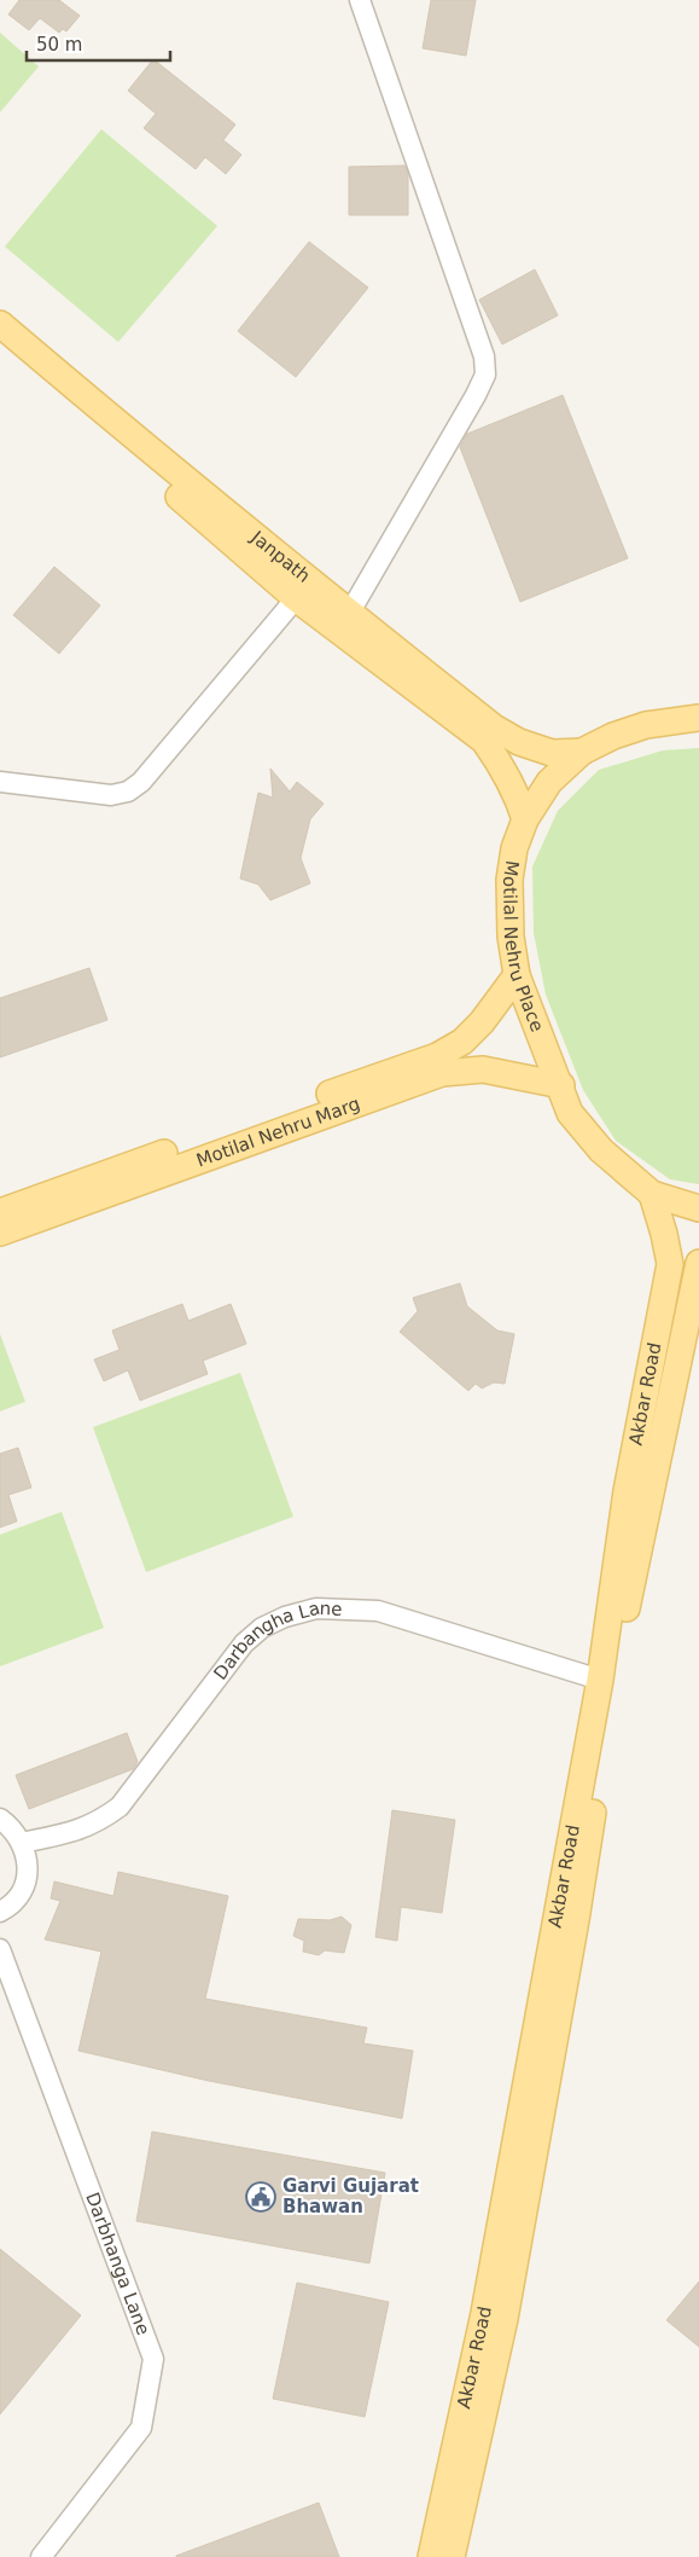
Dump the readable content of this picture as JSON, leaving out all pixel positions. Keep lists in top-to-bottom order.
{
  "streets": {
    "main road": [
      "Janpath",
      "Motilal Nehru Place",
      "Motilal Nehru Marg",
      "Akbar Road"
    ],
    "street": ["Darbangha Lane", "Darbhanga Lane"]
  },
  "crossings": [
    ["Janpath", "Motilal Nehru Place"],
    ["Motilal Nehru Place", "Motilal Nehru Marg"],
    ["Motilal Nehru Place", "Akbar Road"],
    ["Akbar Road", "Darbangha Lane"]
  ],
  "places": {
    "public building": ["Garvi Gujarat Bhawan"]
  },
  "scale_bar": "50 m"
}
